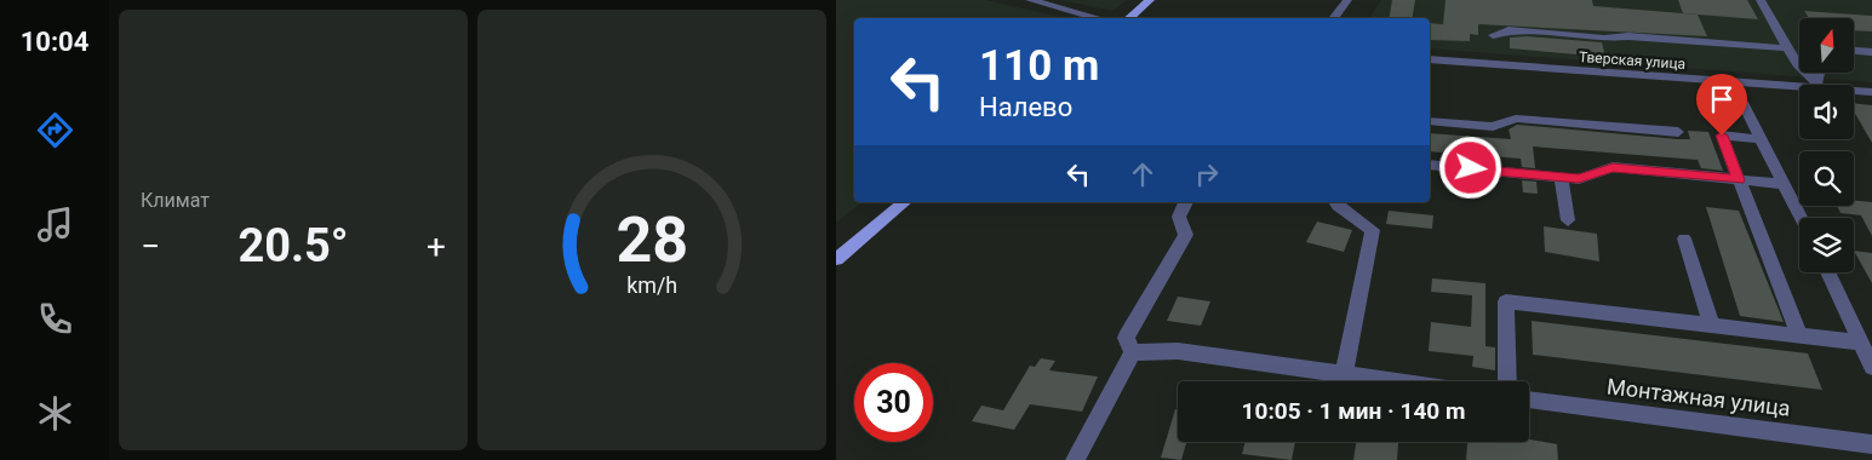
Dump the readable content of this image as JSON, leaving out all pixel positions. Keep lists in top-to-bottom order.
{
  "streets": {
    "street": ["Тверская улица", "Монтажная улица"]
  },
  "north": "top",
  "page": {
    "tabs": "10:04",
    "tile": "Климат",
    "turn": ["110 m", "Налево"],
    "heat": ["−", "20.5°", "+"],
    "limit": "30",
    "trip": "10:05 · 1 мин · 140 m",
    "gauge": ["28", "km/h"]
  }
}
